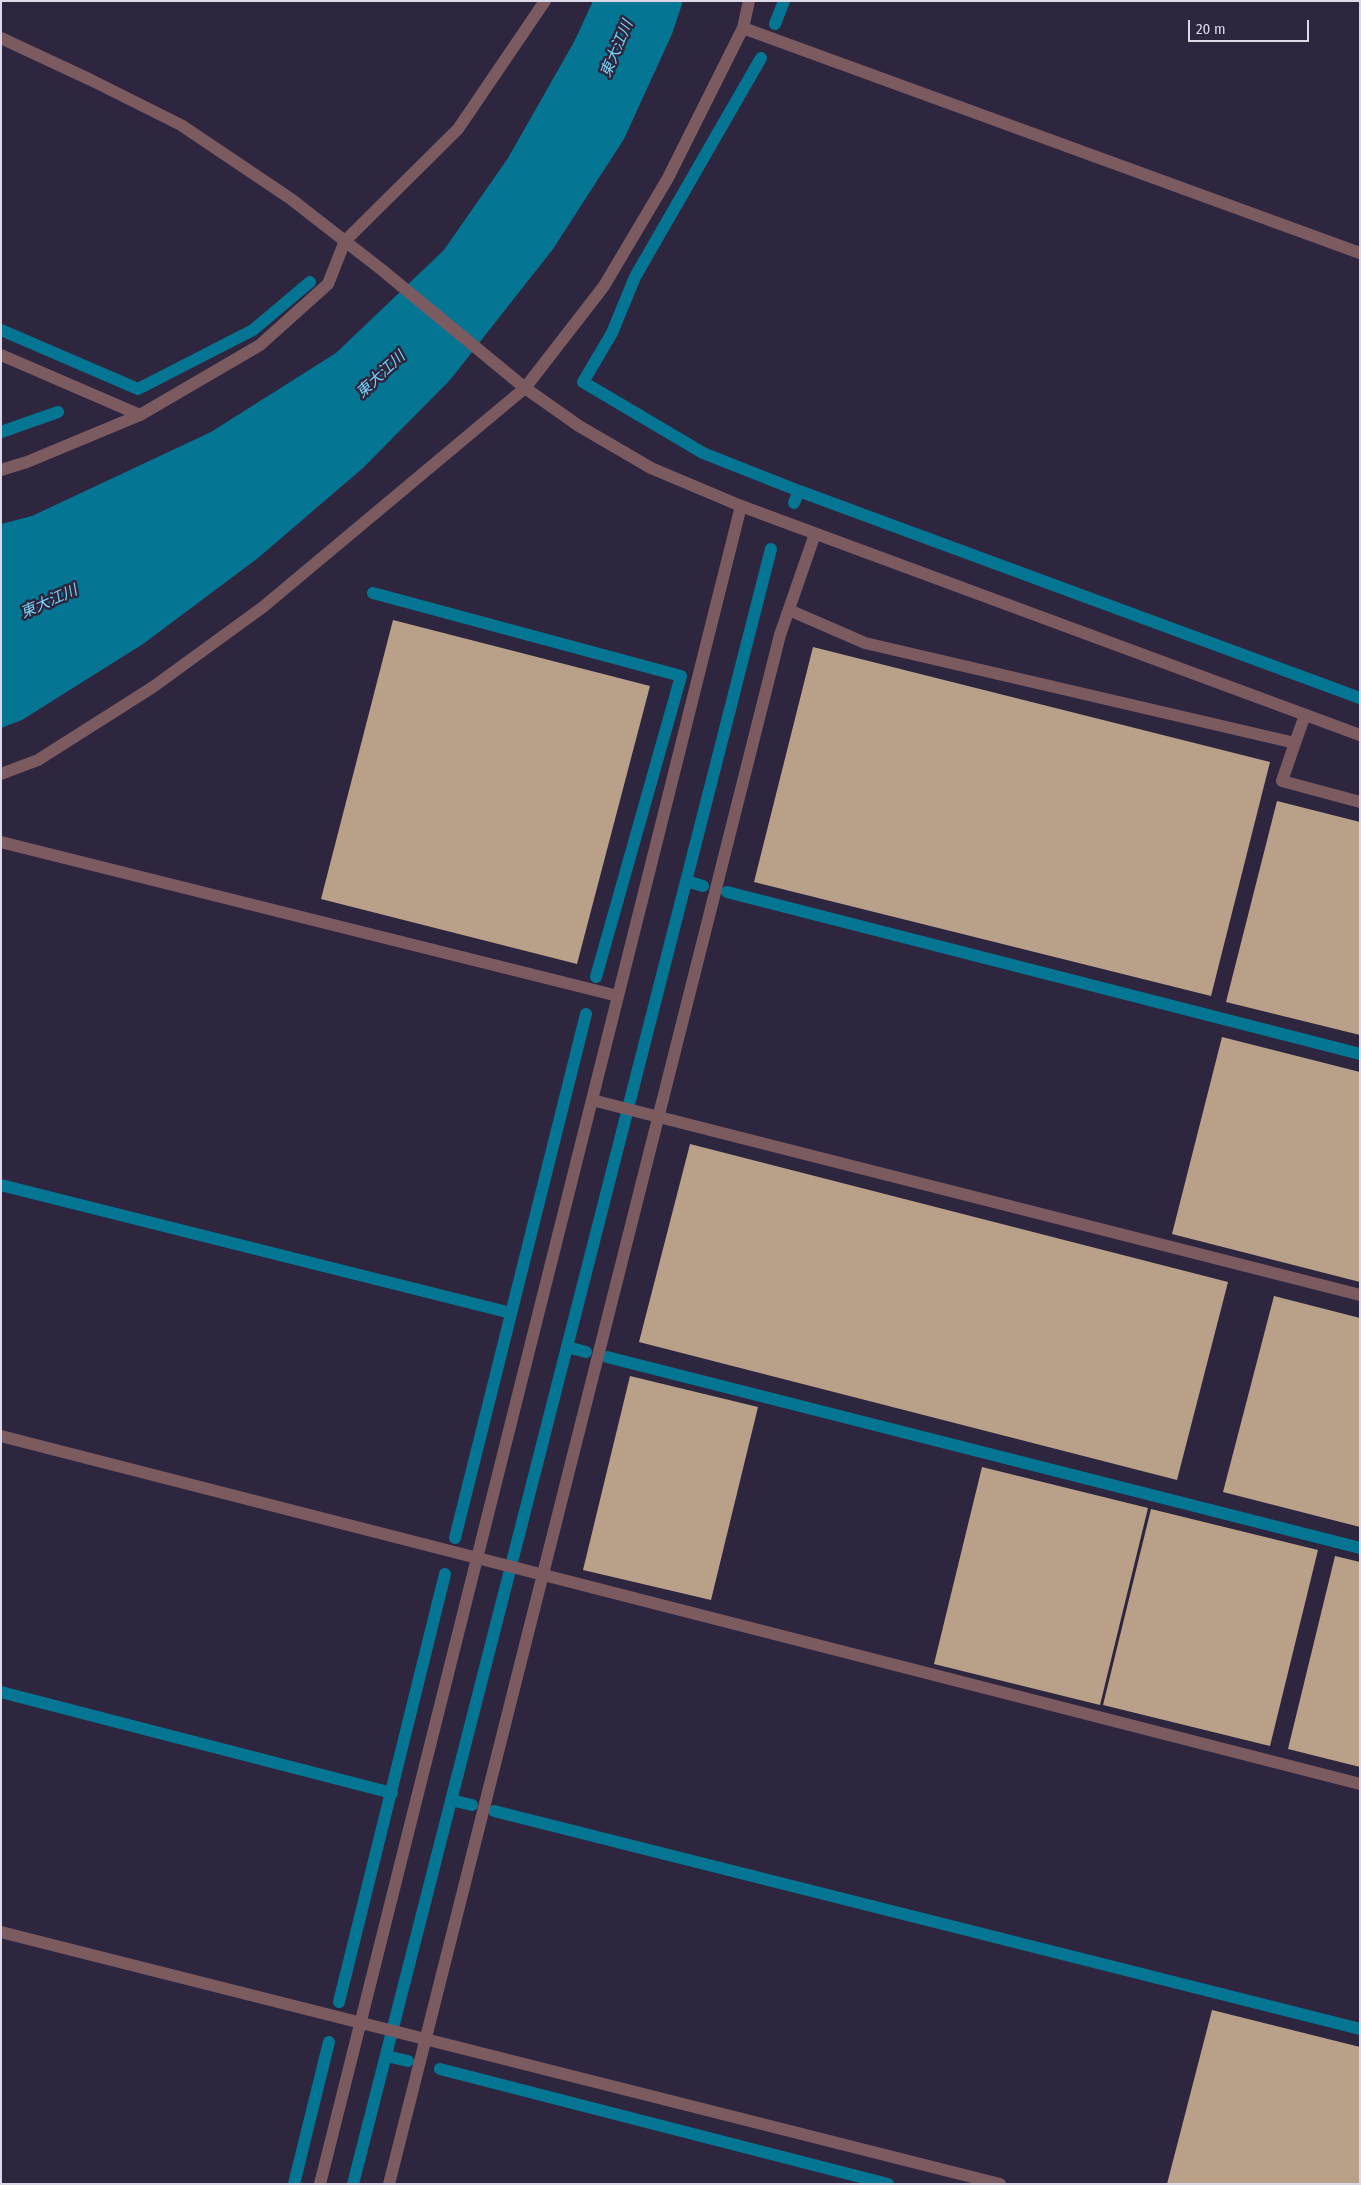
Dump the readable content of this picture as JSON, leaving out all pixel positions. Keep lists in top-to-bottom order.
{
  "water": ["東大江川"],
  "scale_bar": "20 m"
}
